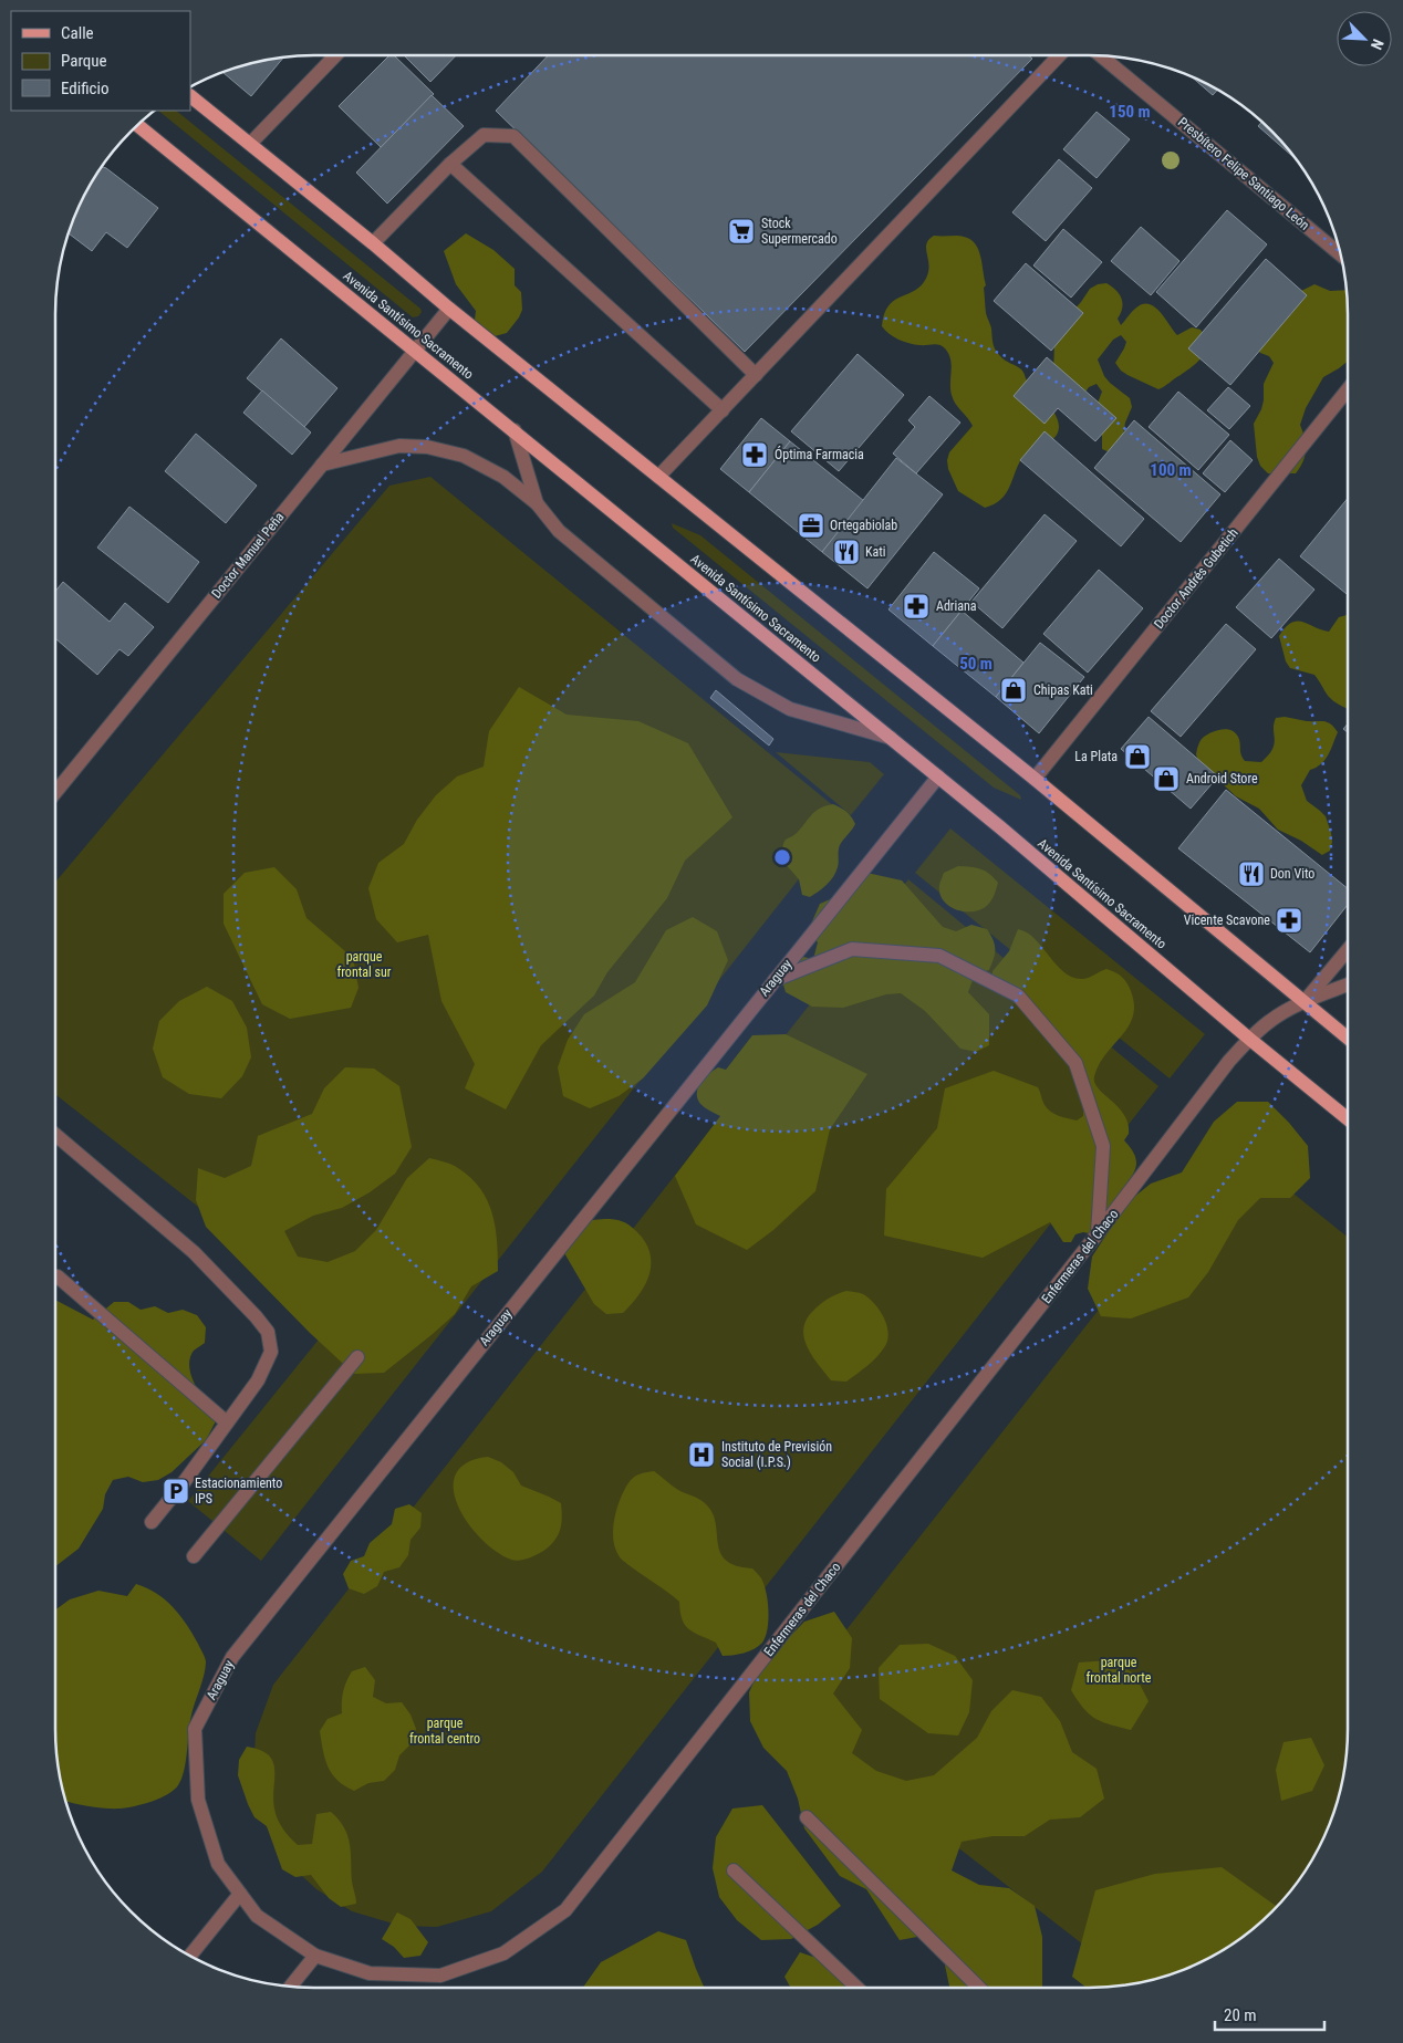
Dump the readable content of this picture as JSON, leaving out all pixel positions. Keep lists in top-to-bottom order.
{
  "streets": {
    "main road": ["Avenida Santísimo Sacramento"],
    "street": [
      "Presbítero Felipe Santiago León",
      "Doctor Manuel Peña",
      "Doctor Andrés Gubetich",
      "Araguay",
      "Enfermeras del Chaco"
    ]
  },
  "crossings": [
    ["Avenida Santísimo Sacramento", "Doctor Manuel Peña"],
    ["Avenida Santísimo Sacramento", "Araguay"],
    ["Avenida Santísimo Sacramento", "Enfermeras del Chaco"],
    ["Araguay", "Enfermeras del Chaco"]
  ],
  "parks": ["parque frontal sur", "parque frontal norte", "parque frontal centro"],
  "places": {
    "supermarket": ["Stock Supermercado"],
    "pharmacy": ["Óptima Farmacia", "Adriana", "Vicente Scavone"],
    "office": ["Ortegabiolab"],
    "restaurant": ["Kati", "Don Vito"],
    "shop": ["Chipas Kati", "La Plata", "Android Store"],
    "hospital": ["Instituto de Previsión Social (I.P.S.)"],
    "parking": ["Estacionamiento IPS"]
  },
  "legend": ["Calle", "Parque", "Edificio"],
  "scale_bar": "20 m",
  "north": "bottom right",
  "rings": ["150 m", "100 m", "50 m"]
}
